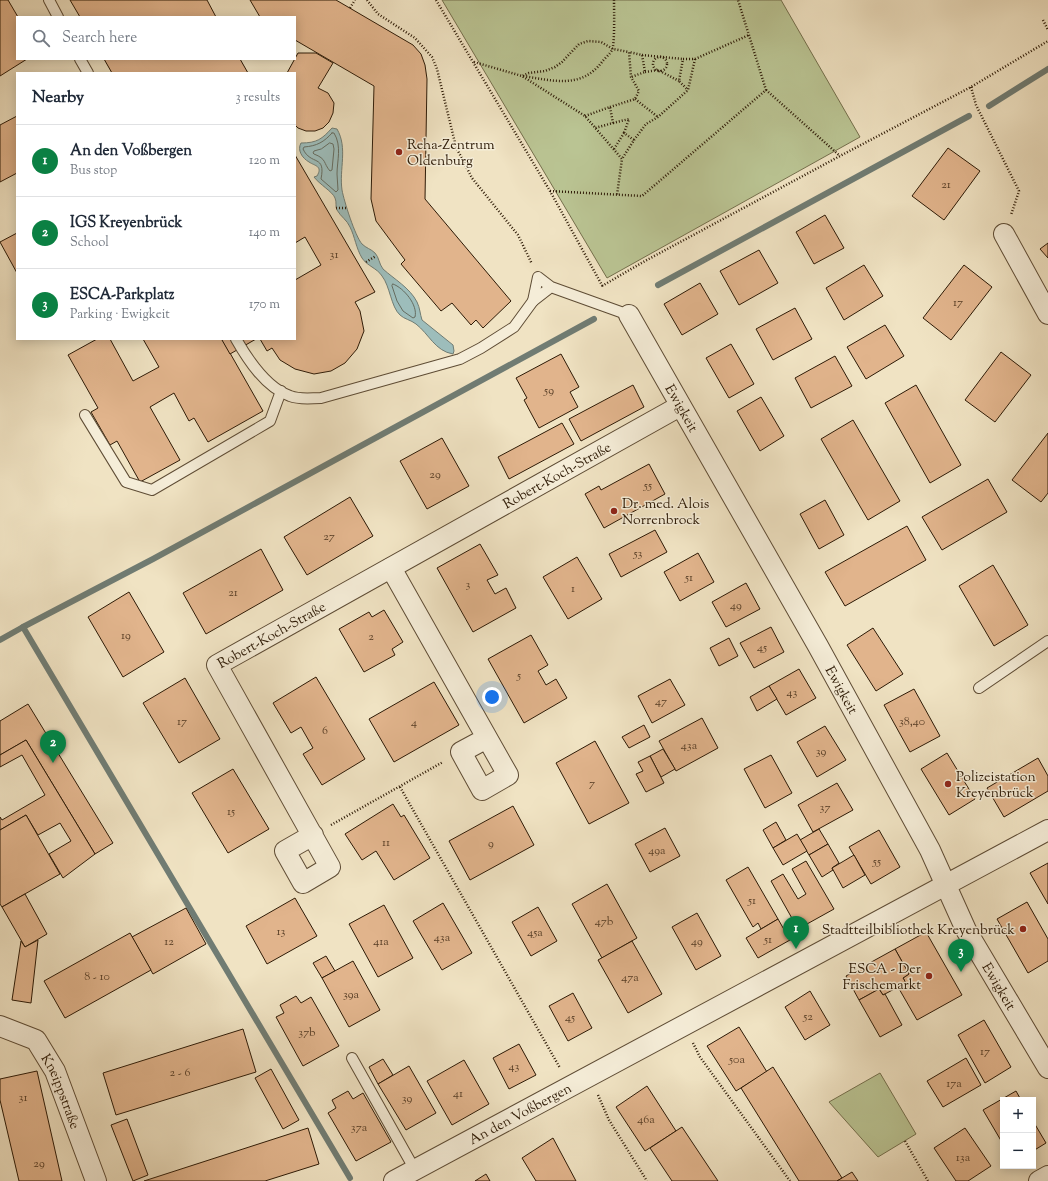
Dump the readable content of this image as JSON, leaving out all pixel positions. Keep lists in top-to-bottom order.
{
  "streets": {
    "street": [
      "Ewigkeit",
      "Robert-Koch-Straße",
      "Kneippstraße",
      "An den Voßbergen"
    ]
  },
  "crossings": [
    ["Ewigkeit", "Robert-Koch-Straße"],
    ["Ewigkeit", "An den Voßbergen"]
  ],
  "places": [
    "Reha-Zentrum Oldenburg",
    "Dr. med. Alois Norrenbrock",
    "Polizeistation Kreyenbrück",
    "Stadtteilbibliothek Kreyenbrück",
    "ESCA - Der Frischemarkt"
  ],
  "house_numbers": [
    "21",
    "31",
    "17",
    "59",
    "29",
    "55",
    "27",
    "53",
    "51",
    "3",
    "1",
    "21",
    "49",
    "19",
    "2",
    "45",
    "5",
    "43",
    "47",
    "17",
    "38,40",
    "4",
    "6",
    "43a",
    "39",
    "7",
    "37",
    "15",
    "11",
    "9",
    "49a",
    "55",
    "51",
    "47b",
    "13",
    "45a",
    "43a",
    "51",
    "12",
    "41a",
    "49",
    "8 - 10",
    "47a",
    "39a",
    "52",
    "45",
    "37b",
    "17",
    "50a",
    "43",
    "2 - 6",
    "17a",
    "41",
    "31",
    "39",
    "46a",
    "37a",
    "13a",
    "29"
  ],
  "page": {
    "search": "Search here",
    "heading": ["Nearby", "3 results"],
    "list": [
      {
        "mark": "1",
        "name": "An den Voßbergen",
        "note": "Bus stop",
        "value": "120 m"
      },
      {
        "mark": "2",
        "name": "IGS Kreyenbrück",
        "note": "School",
        "value": "140 m"
      },
      {
        "mark": "3",
        "name": "ESCA-Parkplatz",
        "note": "Parking · Ewigkeit",
        "value": "170 m"
      }
    ],
    "pins": ["2", "1", "3"],
    "map_buttons": ["+", "−"]
  }
}
